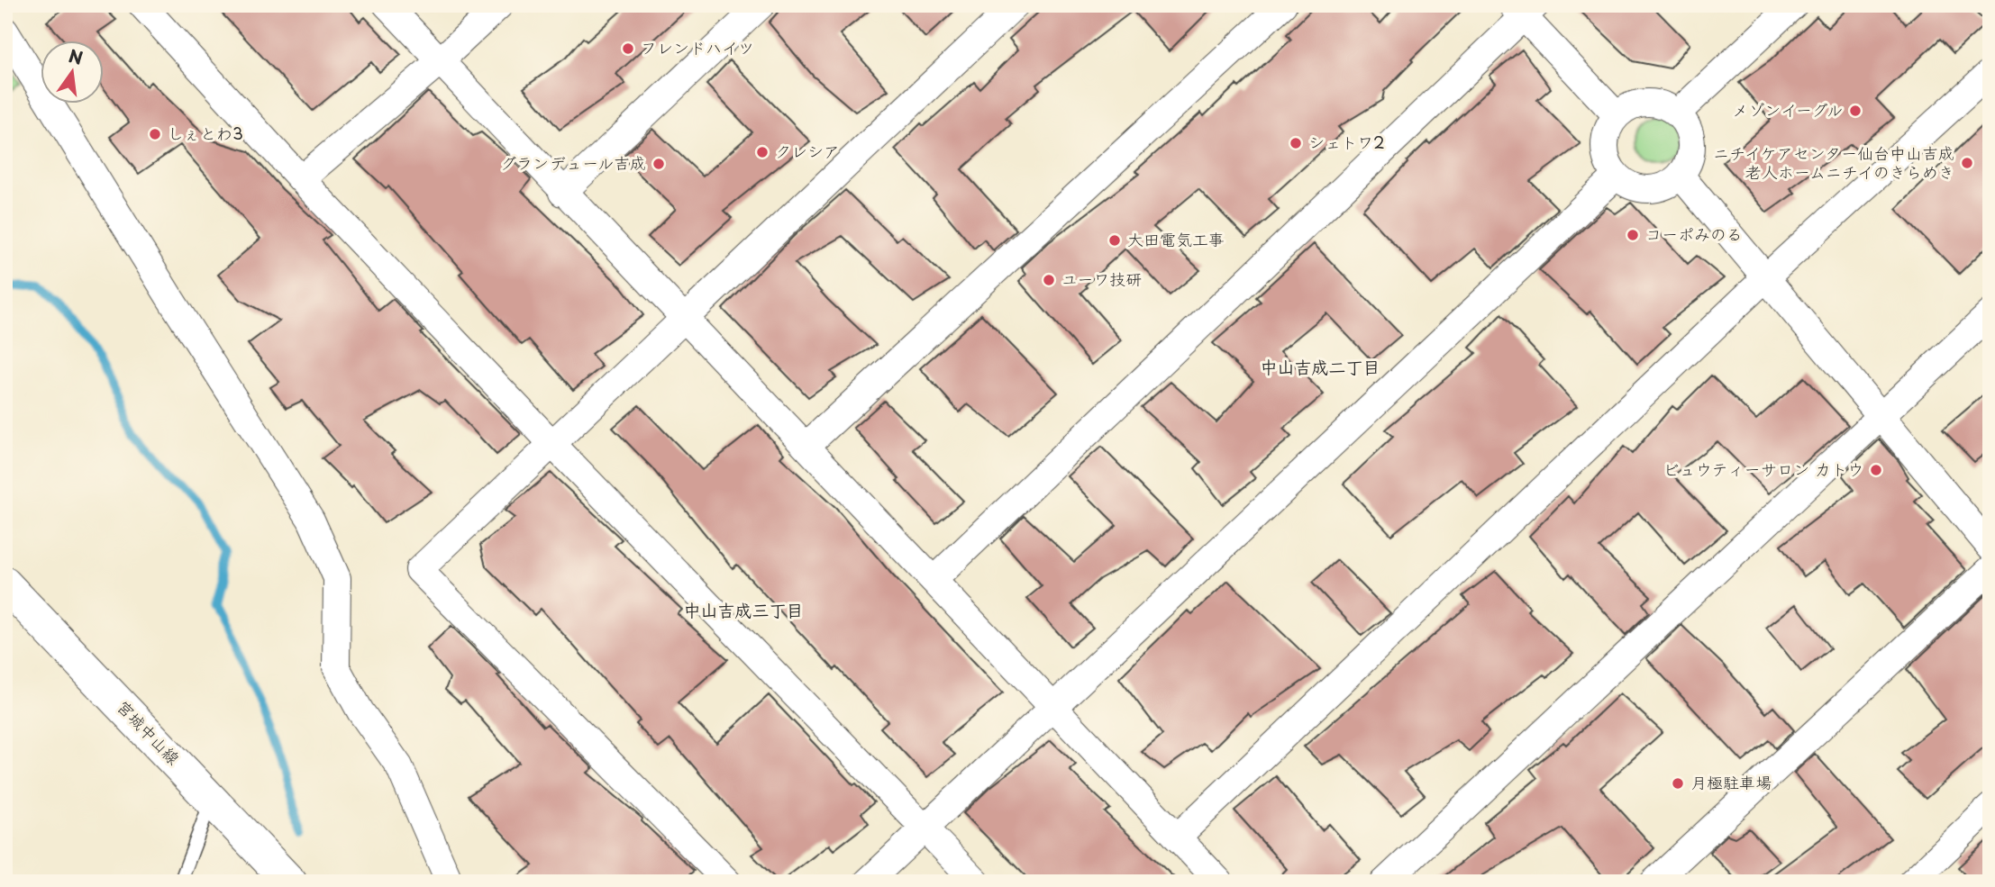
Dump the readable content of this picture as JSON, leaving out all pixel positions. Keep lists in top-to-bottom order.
{
  "streets": {
    "street": ["宮城中山線"]
  },
  "districts": ["中山吉成二丁目", "中山吉成三丁目"],
  "places": [
    "フレンドハイツ",
    "メゾンイーグル",
    "しぇとわ3",
    "シェトワ2",
    "クレシア",
    "ニチイケアセンター仙台中山吉成 老人ホームニチイのきらめき",
    "グランデュール吉成",
    "コーポみのる",
    "大田電気工事",
    "ユーワ技研",
    "ビュウティーサロン カトウ",
    "月極駐車場"
  ],
  "north": "top"
}
